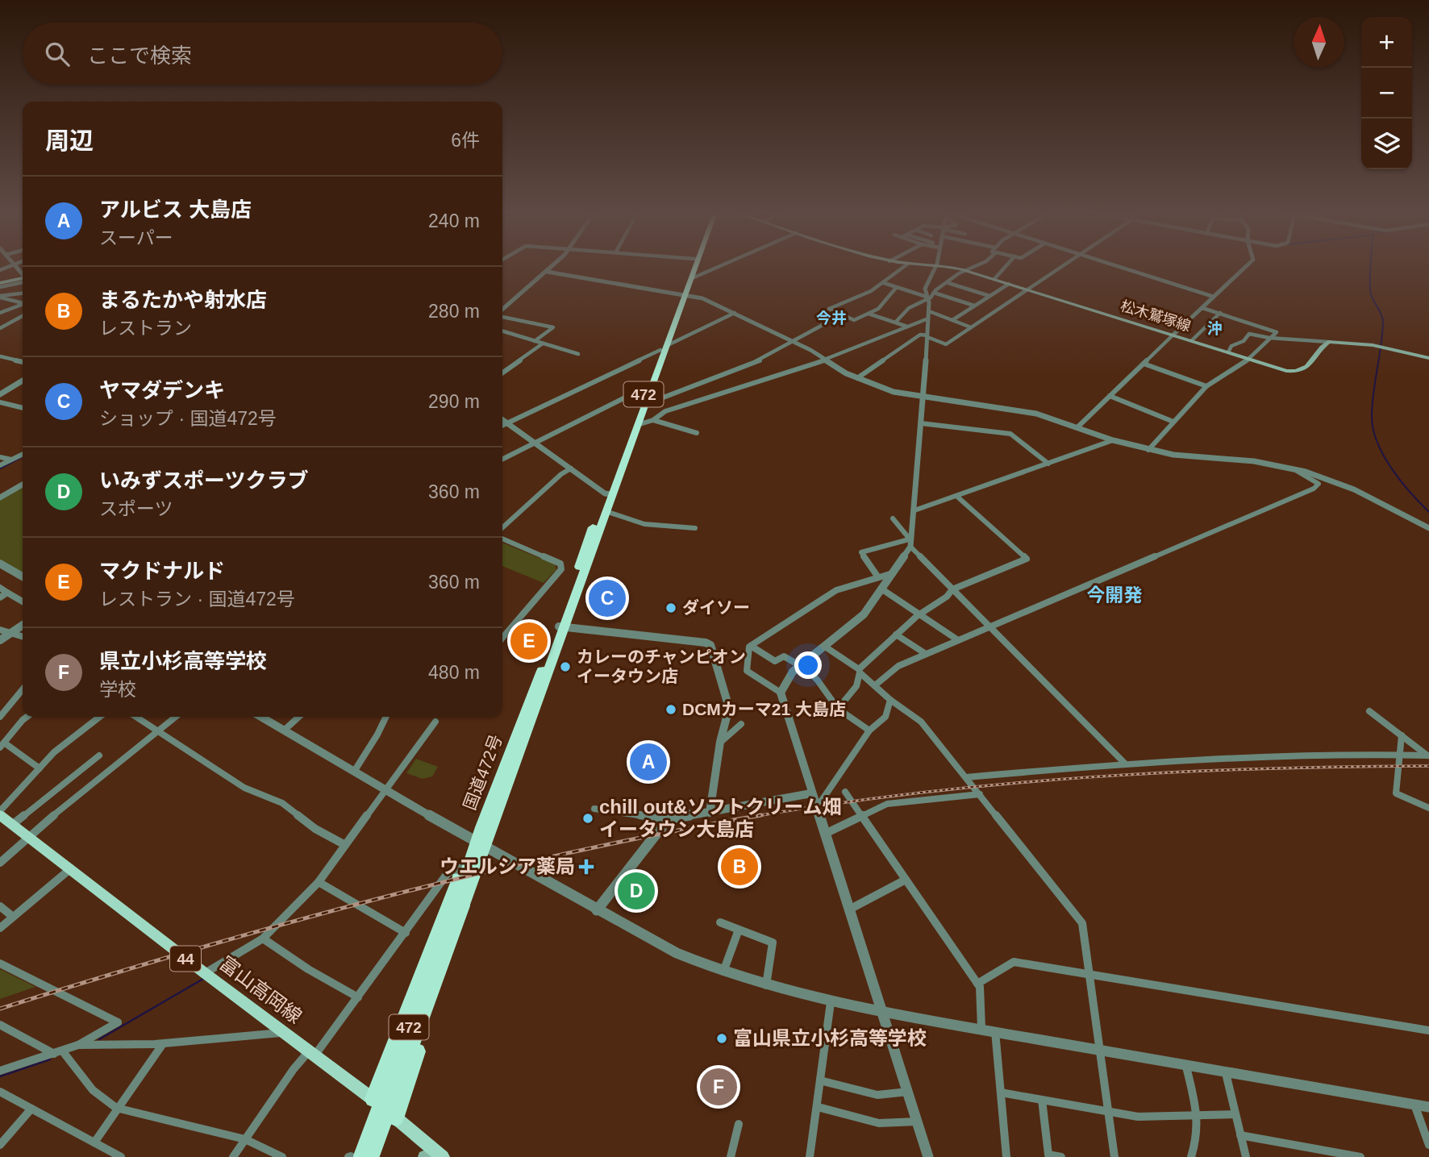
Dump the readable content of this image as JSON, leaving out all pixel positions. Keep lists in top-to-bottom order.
{
  "streets": {
    "highway": ["472", "国道472号"],
    "main road": ["松木鷲塚線", "44", "富山高岡線"]
  },
  "districts": ["今井", "沖", "今開発"],
  "places": {
    "other": [
      "ダイソー",
      "カレーのチャンピオン イータウン店",
      "DCMカーマ21 大島店",
      "chill out&ソフトクリーム畑 イータウン大島店",
      "富山県立小杉高等学校"
    ],
    "health": ["ウエルシア薬局"]
  },
  "north": "top",
  "page": {
    "map_buttons": ["+", "−"],
    "search": "ここで検索",
    "heading": ["周辺", "6件"],
    "list": [
      {
        "mark": "A",
        "name": "アルビス 大島店",
        "note": "スーパー",
        "value": "240 m"
      },
      {
        "mark": "B",
        "name": "まるたかや射水店",
        "note": "レストラン",
        "value": "280 m"
      },
      {
        "mark": "C",
        "name": "ヤマダデンキ",
        "note": "ショップ · 国道472号",
        "value": "290 m"
      },
      {
        "mark": "D",
        "name": "いみずスポーツクラブ",
        "note": "スポーツ",
        "value": "360 m"
      },
      {
        "mark": "E",
        "name": "マクドナルド",
        "note": "レストラン · 国道472号",
        "value": "360 m"
      },
      {
        "mark": "F",
        "name": "県立小杉高等学校",
        "note": "学校",
        "value": "480 m"
      }
    ],
    "pins": [
      "C",
      "E",
      "A",
      "B",
      "D",
      "F"
    ]
  }
}
